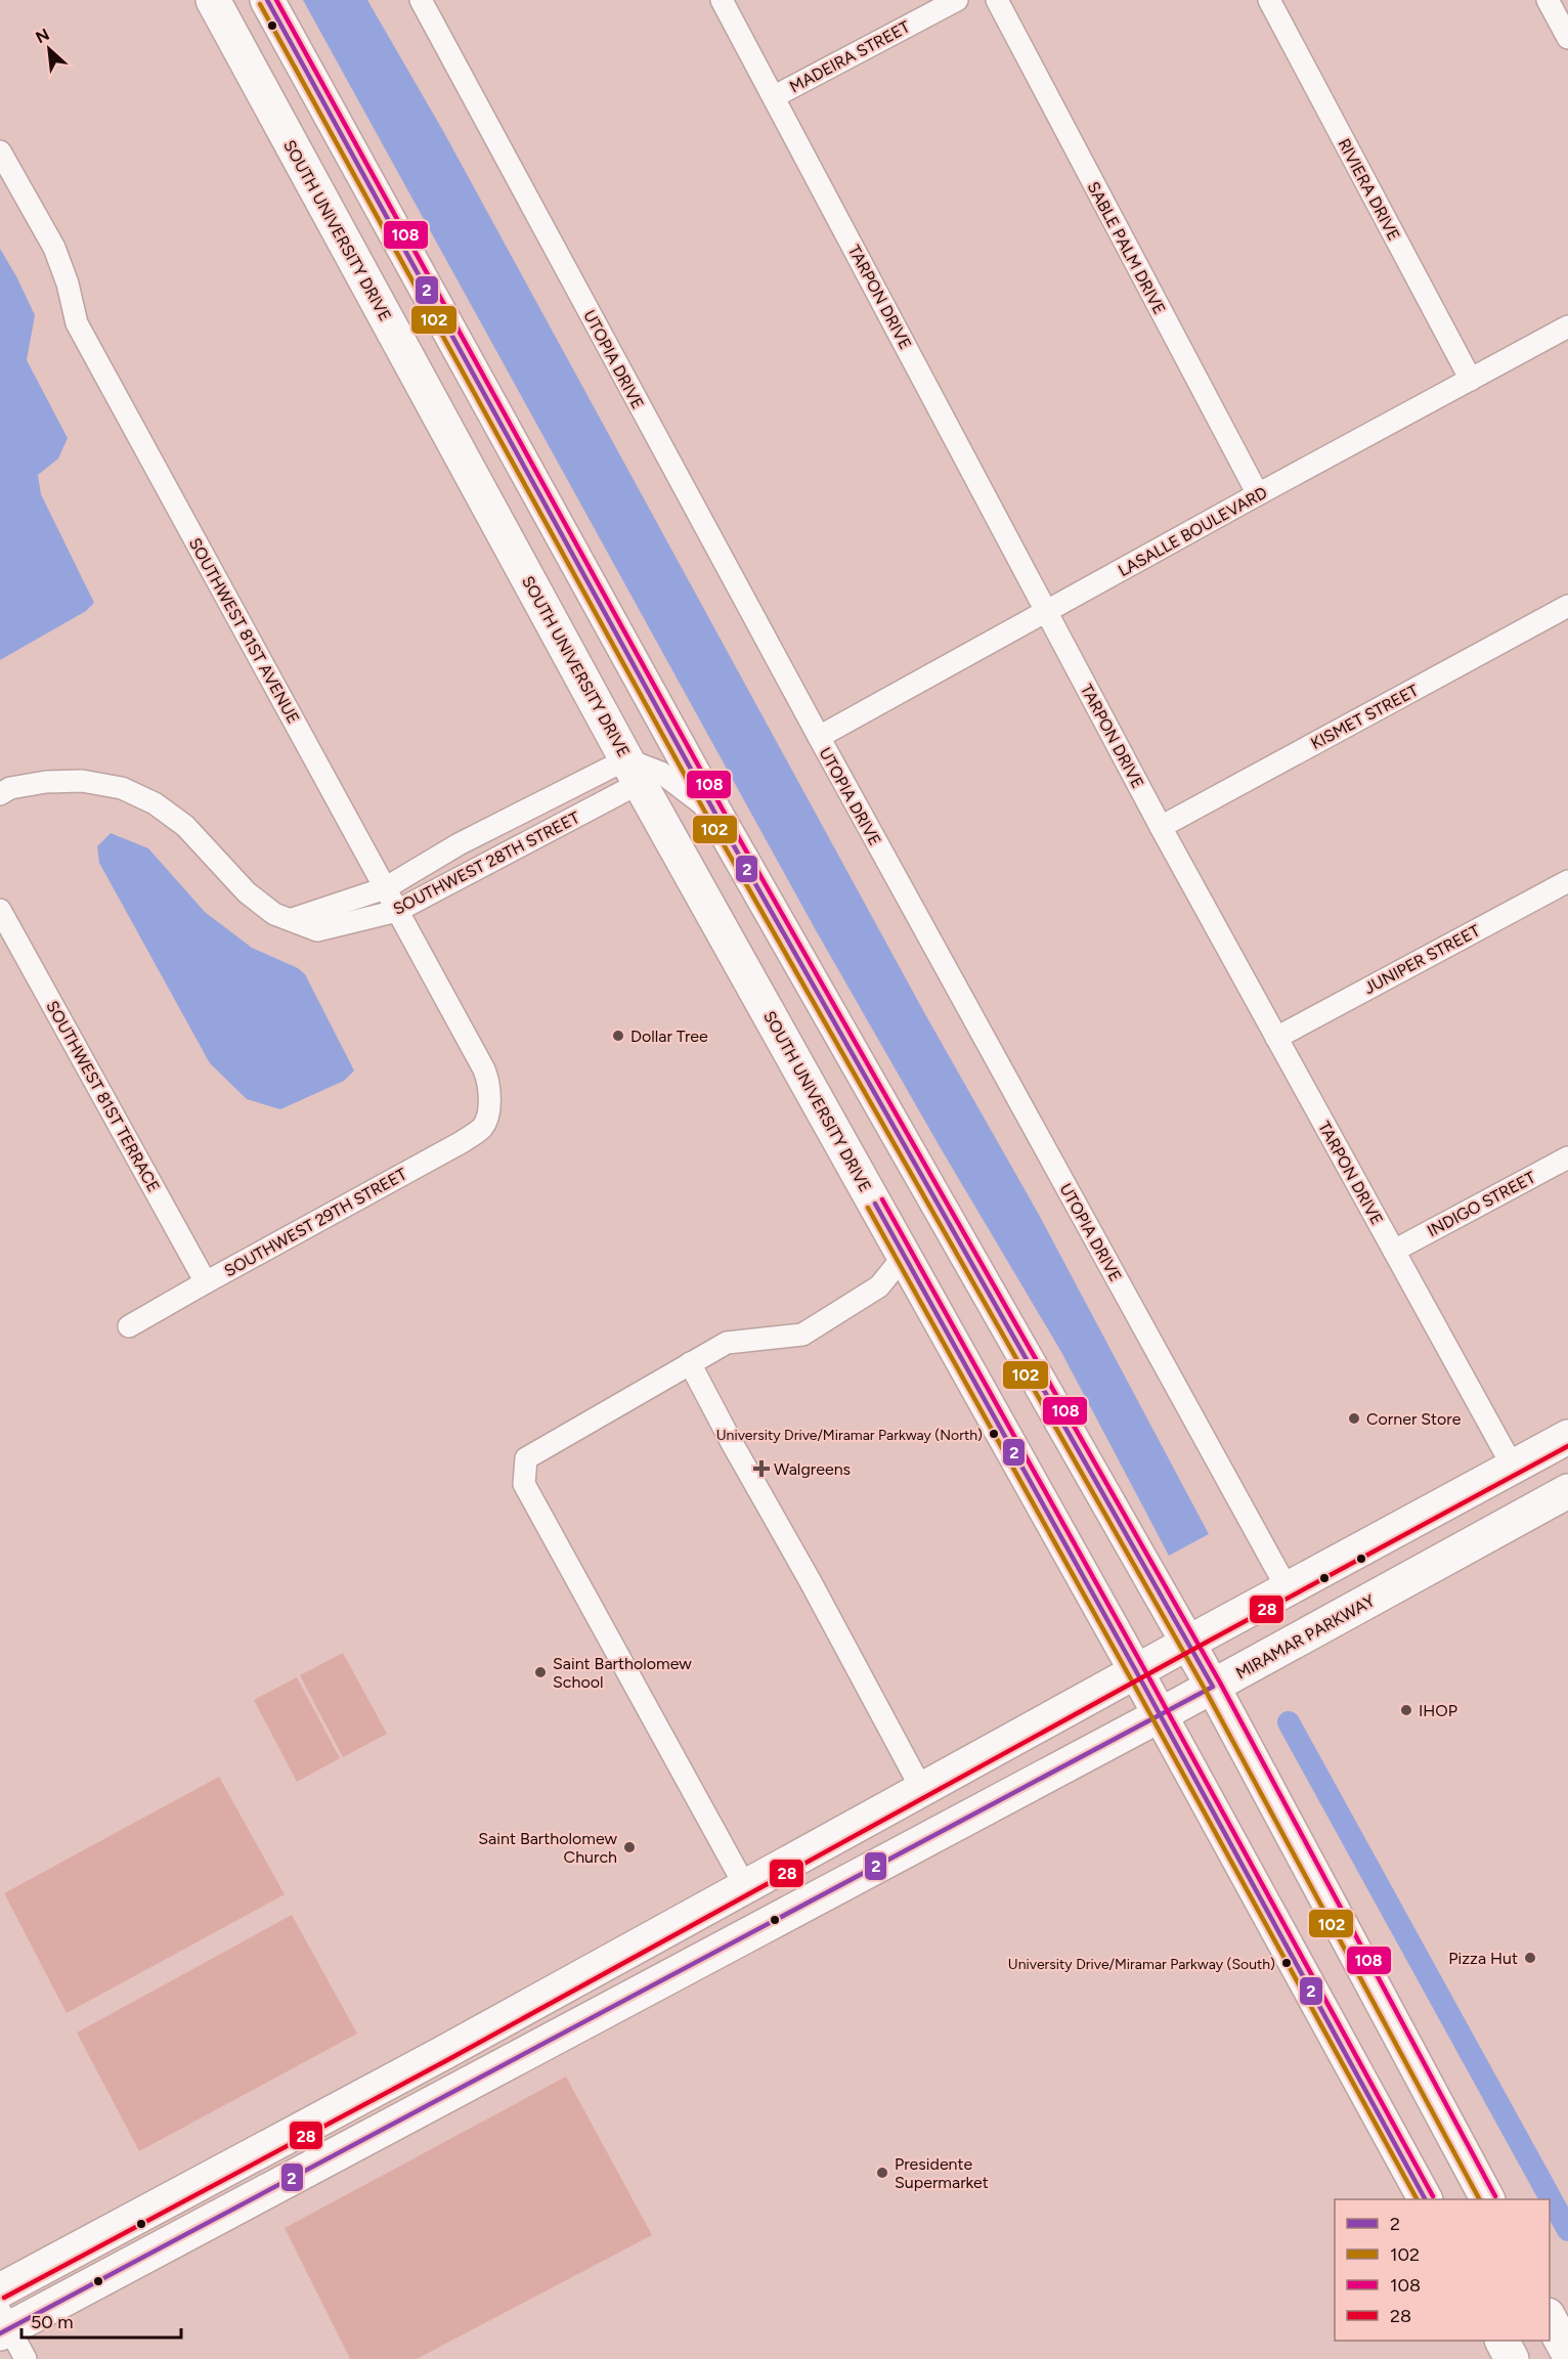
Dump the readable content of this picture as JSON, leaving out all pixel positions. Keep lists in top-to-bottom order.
{
  "streets": {
    "main road": ["SOUTH UNIVERSITY DRIVE", "MIRAMAR PARKWAY"],
    "street": [
      "MADEIRA STREET",
      "RIVIERA DRIVE",
      "SABLE PALM DRIVE",
      "TARPON DRIVE",
      "UTOPIA DRIVE",
      "LASALLE BOULEVARD",
      "SOUTHWEST 81ST AVENUE",
      "KISMET STREET",
      "SOUTHWEST 28TH STREET",
      "JUNIPER STREET",
      "SOUTHWEST 81ST TERRACE",
      "INDIGO STREET",
      "SOUTHWEST 29TH STREET"
    ]
  },
  "crossings": [
    ["MADEIRA STREET", "TARPON DRIVE"],
    ["RIVIERA DRIVE", "LASALLE BOULEVARD"],
    ["SOUTH UNIVERSITY DRIVE", "SOUTHWEST 28TH STREET"],
    ["SOUTH UNIVERSITY DRIVE", "MIRAMAR PARKWAY"],
    ["SABLE PALM DRIVE", "LASALLE BOULEVARD"],
    ["TARPON DRIVE", "LASALLE BOULEVARD"],
    ["TARPON DRIVE", "KISMET STREET"],
    ["TARPON DRIVE", "JUNIPER STREET"],
    ["TARPON DRIVE", "INDIGO STREET"],
    ["UTOPIA DRIVE", "LASALLE BOULEVARD"],
    ["SOUTHWEST 81ST AVENUE", "SOUTHWEST 28TH STREET"],
    ["SOUTHWEST 81ST AVENUE", "SOUTHWEST 29TH STREET"],
    ["SOUTHWEST 81ST TERRACE", "SOUTHWEST 29TH STREET"]
  ],
  "places": {
    "other": [
      "Dollar Tree",
      "Corner Store",
      "University Drive/Miramar Parkway (North)",
      "Saint Bartholomew School",
      "IHOP",
      "Saint Bartholomew Church",
      "Pizza Hut",
      "University Drive/Miramar Parkway (South)",
      "Presidente Supermarket"
    ],
    "health": ["Walgreens"]
  },
  "lines": [
    "transit line 2",
    "transit line 108",
    "transit line 102",
    "transit line 28"
  ],
  "legend": [
    "2",
    "102",
    "108",
    "28"
  ],
  "scale_bar": "50 m",
  "north": "top left"
}
